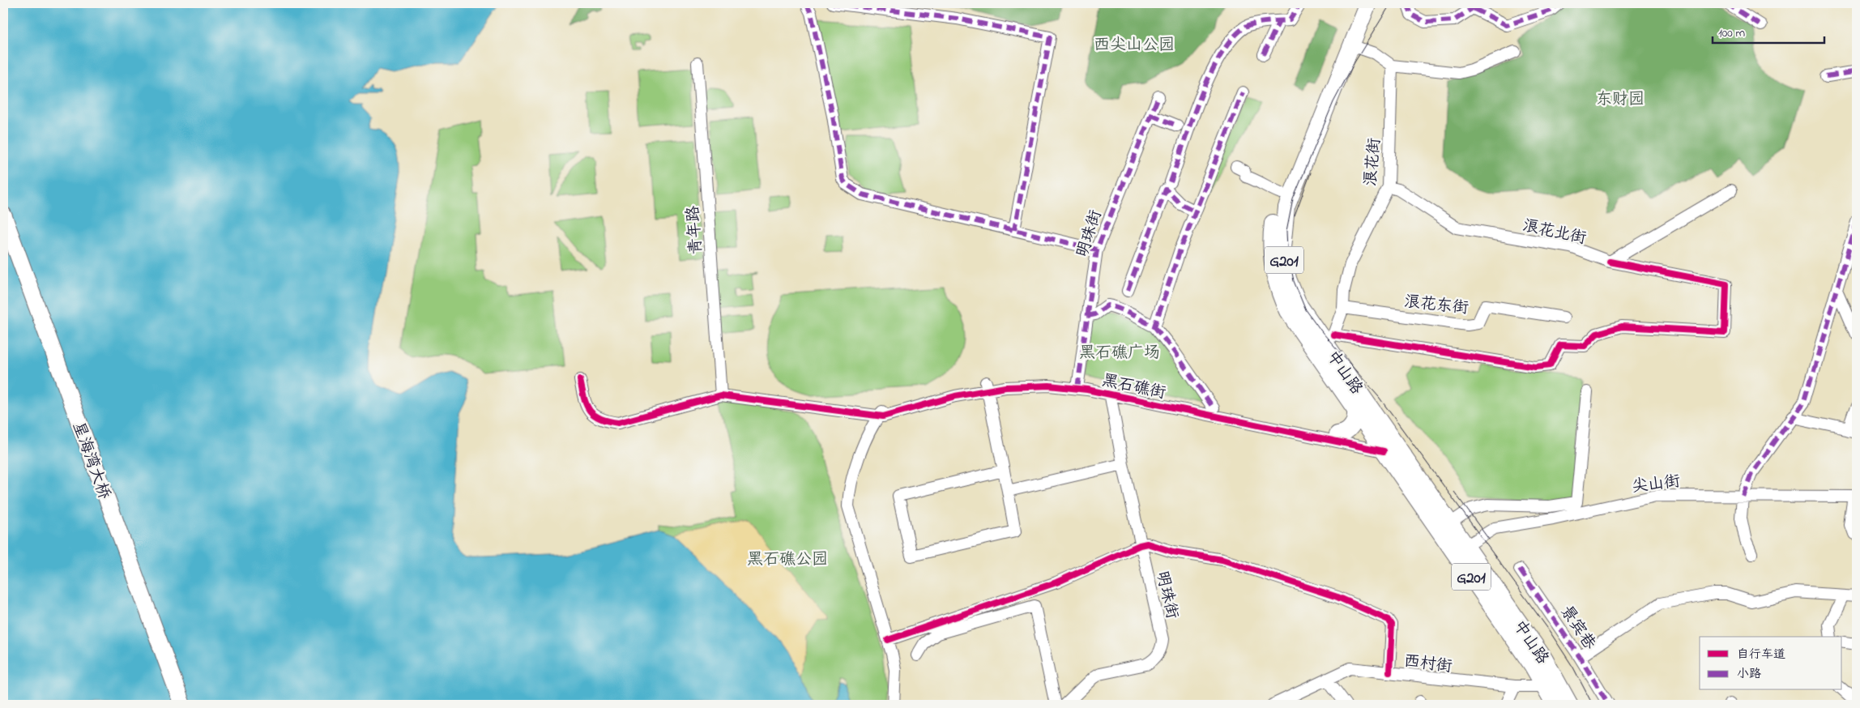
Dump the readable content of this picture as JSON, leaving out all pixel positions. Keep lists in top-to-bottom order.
{
  "streets": {
    "highway": ["G201", "中山路", "星海湾大桥"],
    "street": [
      "浪花街",
      "青年路",
      "浪花北街",
      "明珠街",
      "浪花东街",
      "黑石礁街",
      "尖山街",
      "景宾巷",
      "西村街"
    ]
  },
  "crossings": [
    ["浪花街", "浪花北街"],
    ["浪花街", "浪花东街"],
    ["浪花街", "中山路"],
    ["浪花北街", "中山路"],
    ["明珠街", "黑石礁街"],
    ["中山路", "黑石礁街"],
    ["中山路", "尖山街"],
    ["中山路", "西村街"]
  ],
  "parks": [
    "西尖山公园",
    "东财园",
    "黑石礁广场",
    "黑石礁公园"
  ],
  "legend": ["自行车道", "小路"],
  "scale_bar": "100 m"
}
